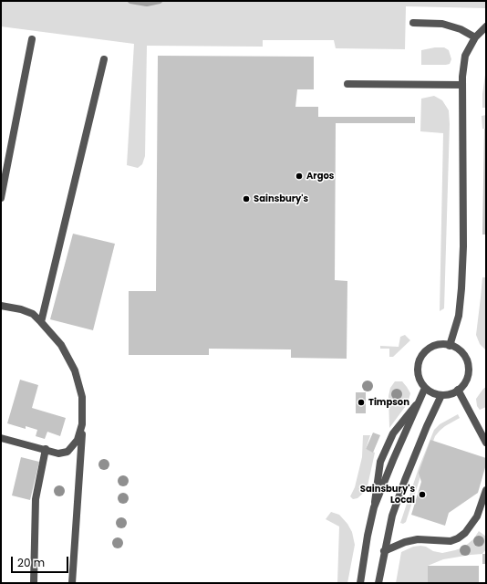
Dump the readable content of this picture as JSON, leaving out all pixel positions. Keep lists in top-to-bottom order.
{
  "places": [
    "Argos",
    "Sainsbury's",
    "Timpson",
    "Sainsbury's Local"
  ],
  "scale_bar": "20 m"
}
